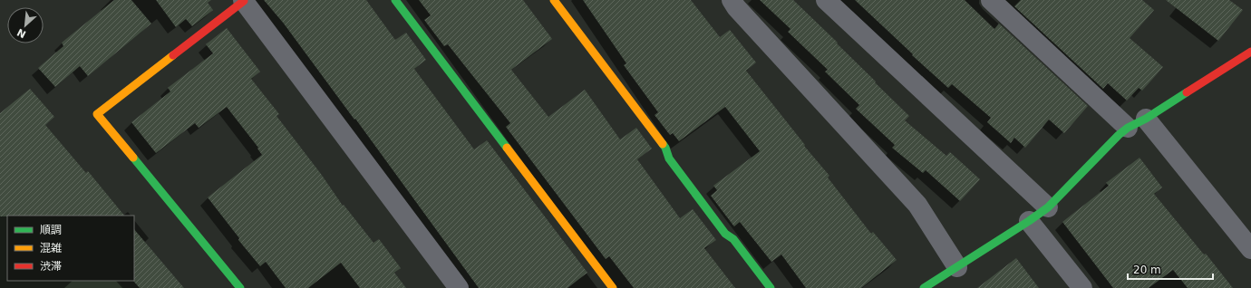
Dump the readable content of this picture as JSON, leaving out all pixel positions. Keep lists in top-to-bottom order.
{
  "legend": ["順調", "混雑", "渋滞"],
  "scale_bar": "20 m",
  "north": "bottom left"
}
